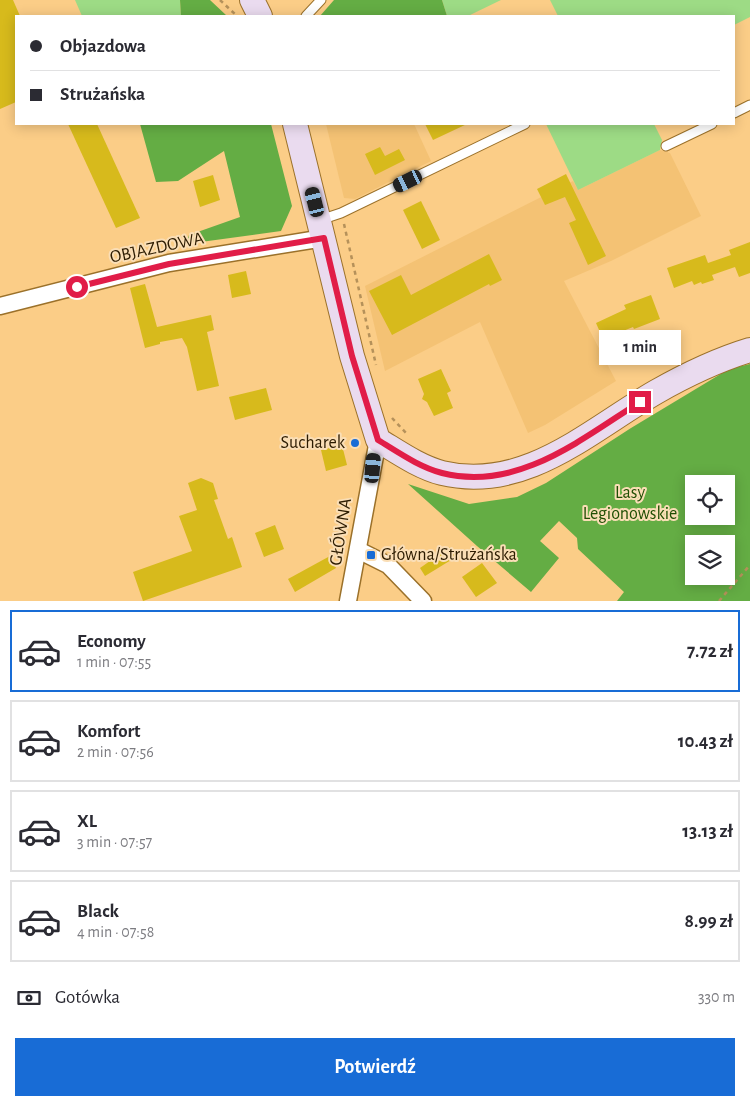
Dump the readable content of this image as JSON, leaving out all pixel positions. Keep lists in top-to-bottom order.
{
  "streets": {
    "street": ["OBJAZDOWA", "GŁÓWNA"]
  },
  "parks": ["Lasy Legionowskie"],
  "places": {
    "other": ["Sucharek"],
    "transit": ["Główna/Strużańska"]
  },
  "page": {
    "banner": ["Objazdowa", "Strużańska"],
    "bubble": "1 min",
    "list": [
      {
        "name": "Economy",
        "note": "1 min · 07:55",
        "value": "7.72 zł"
      },
      {
        "name": "Komfort",
        "note": "2 min · 07:56",
        "value": "10.43 zł"
      },
      {
        "name": "XL",
        "note": "3 min · 07:57",
        "value": "13.13 zł"
      },
      {
        "name": "Black",
        "note": "4 min · 07:58",
        "value": "8.99 zł"
      }
    ],
    "pay": ["Gotówka", "330 m"],
    "buttons": "Potwierdź"
  }
}
